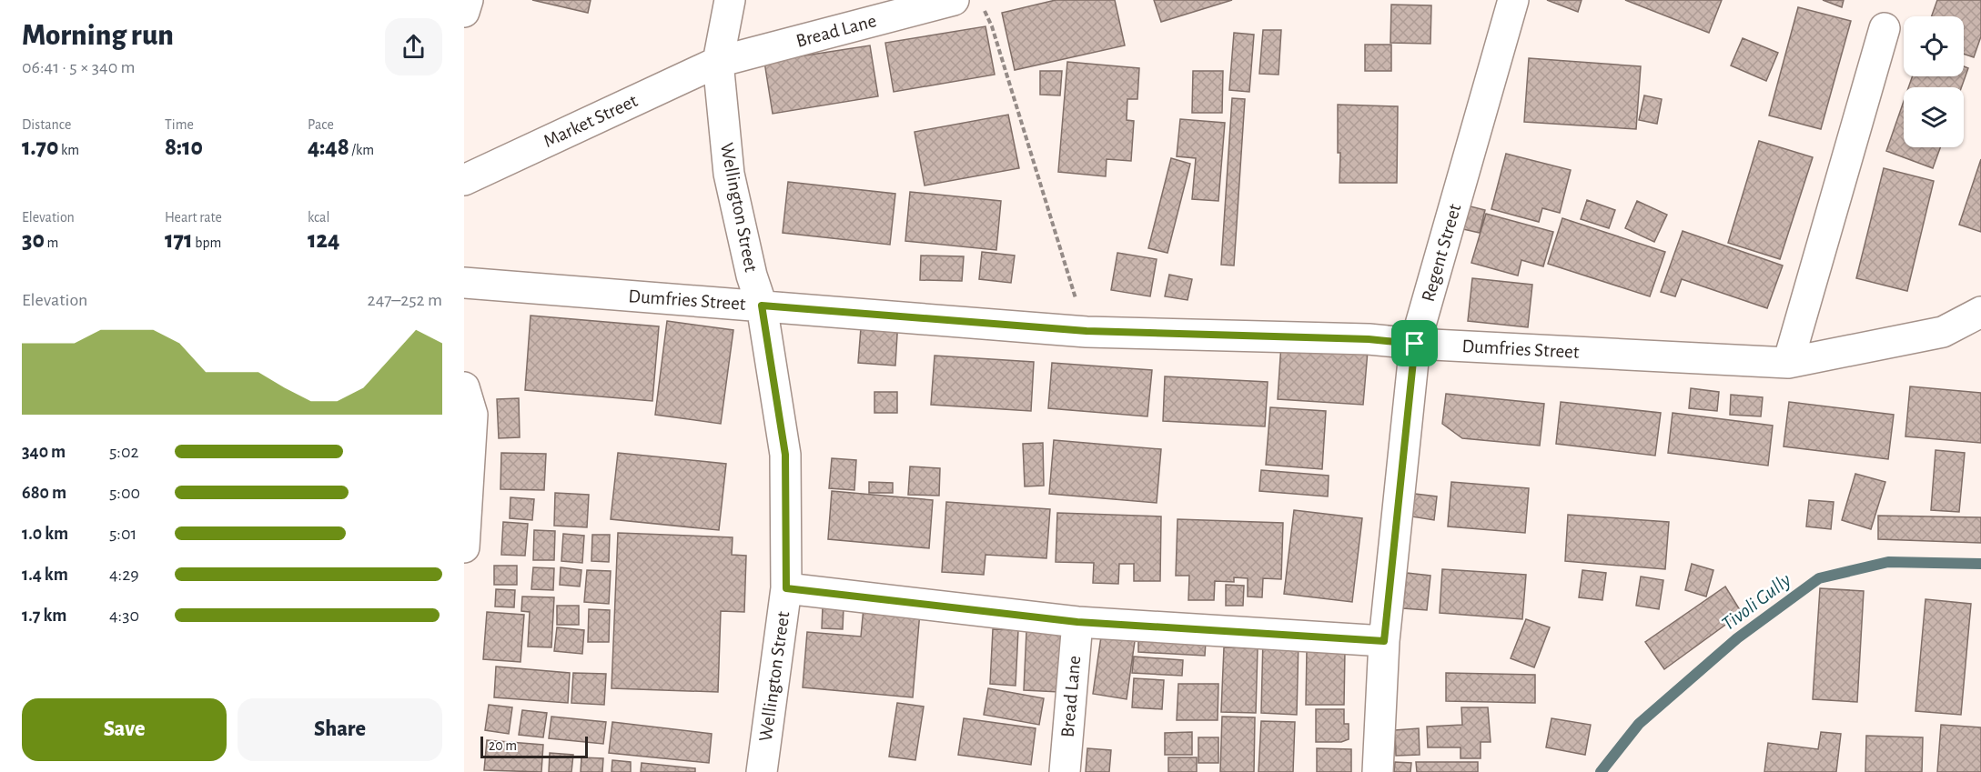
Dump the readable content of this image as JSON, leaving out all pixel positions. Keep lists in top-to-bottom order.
{
  "streets": {
    "street": [
      "Bread Lane",
      "Market Street",
      "Wellington Street",
      "Regent Street",
      "Dumfries Street"
    ]
  },
  "crossings": [
    ["Bread Lane", "Market Street"],
    ["Bread Lane", "Wellington Street"],
    ["Market Street", "Wellington Street"],
    ["Wellington Street", "Dumfries Street"],
    ["Regent Street", "Dumfries Street"]
  ],
  "water": ["Tivoli Gully"],
  "scale_bar": "20 m",
  "page": {
    "heading": ["Morning run", "06:41 · 5 × 340 m"],
    "stats": [
      ["Distance", "1.70 km"],
      ["Time", "8:10"],
      ["Pace", "4:48 /km"],
      ["Elevation", "30 m"],
      ["Heart rate", "171 bpm"],
      ["kcal", "124"]
    ],
    "chart": ["Elevation", "247–252 m"],
    "list": [
      {
        "name": "340 m",
        "note": "5:02"
      },
      {
        "name": "680 m",
        "note": "5:00"
      },
      {
        "name": "1.0 km",
        "note": "5:01"
      },
      {
        "name": "1.4 km",
        "note": "4:29"
      },
      {
        "name": "1.7 km",
        "note": "4:30"
      }
    ],
    "buttons": ["Save", "Share"],
    "scale": "20 m"
  }
}
